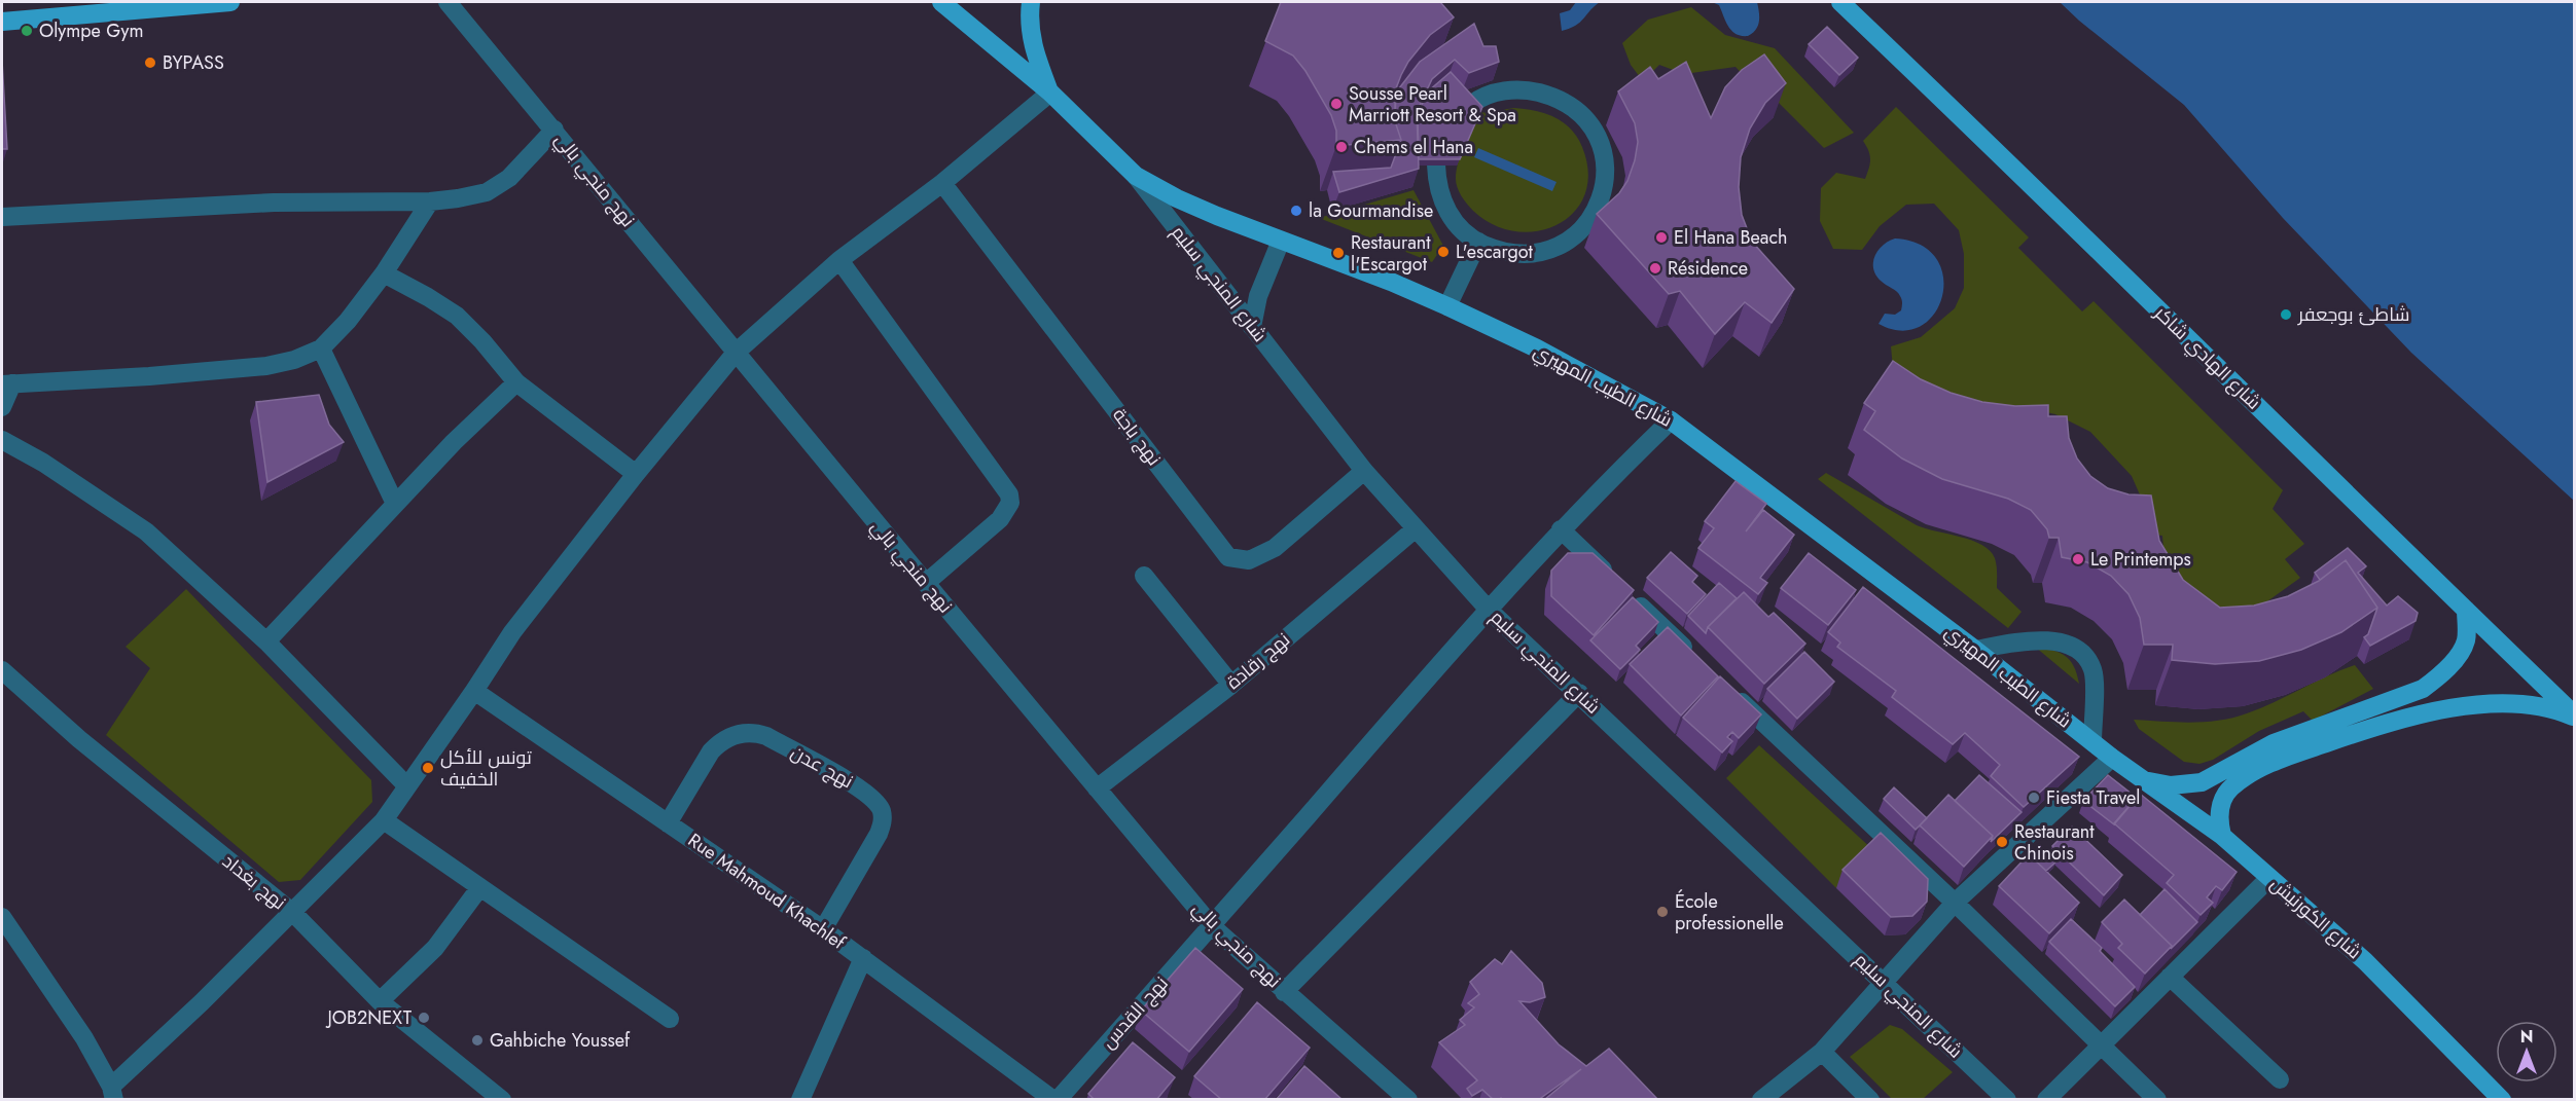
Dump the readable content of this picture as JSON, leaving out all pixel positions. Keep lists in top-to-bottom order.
{
  "streets": {
    "main road": ["شارع الهادي شاكر", "شارع الطيب المهيري", "شارع الكورنيش"],
    "street": [
      "نهج منجي بالي",
      "شارع المنجي سليم",
      "نهج باجة",
      "نهج رقادة",
      "نهج عدن",
      "نهج بغداد",
      "Rue Mahmoud Khachlef",
      "نهج القدس"
    ]
  },
  "crossings": [
    ["نهج منجي بالي", "نهج رقادة"],
    ["نهج منجي بالي", "نهج القدس"],
    ["شارع المنجي سليم", "شارع الطيب المهيري"],
    ["شارع المنجي سليم", "نهج باجة"],
    ["شارع المنجي سليم", "نهج رقادة"],
    ["شارع المنجي سليم", "نهج القدس"],
    ["شارع الطيب المهيري", "شارع الكورنيش"],
    ["شارع الطيب المهيري", "نهج القدس"],
    ["نهج عدن", "Rue Mahmoud Khachlef"],
    ["Rue Mahmoud Khachlef", "نهج القدس"]
  ],
  "places": [
    "Olympe Gym",
    "BYPASS",
    "Sousse Pearl Marriott Resort & Spa",
    "Chems el Hana",
    "la Gourmandise",
    "El Hana Beach",
    "L'escargot",
    "Restaurant l'Escargot",
    "Résidence",
    "شاطئ بوجعفر",
    "Le Printemps",
    "تونس للأكل الخفيف",
    "Fiesta Travel",
    "Restaurant Chinois",
    "École professionelle",
    "JOB2NEXT",
    "Gahbiche Youssef"
  ],
  "north": "top"
}
